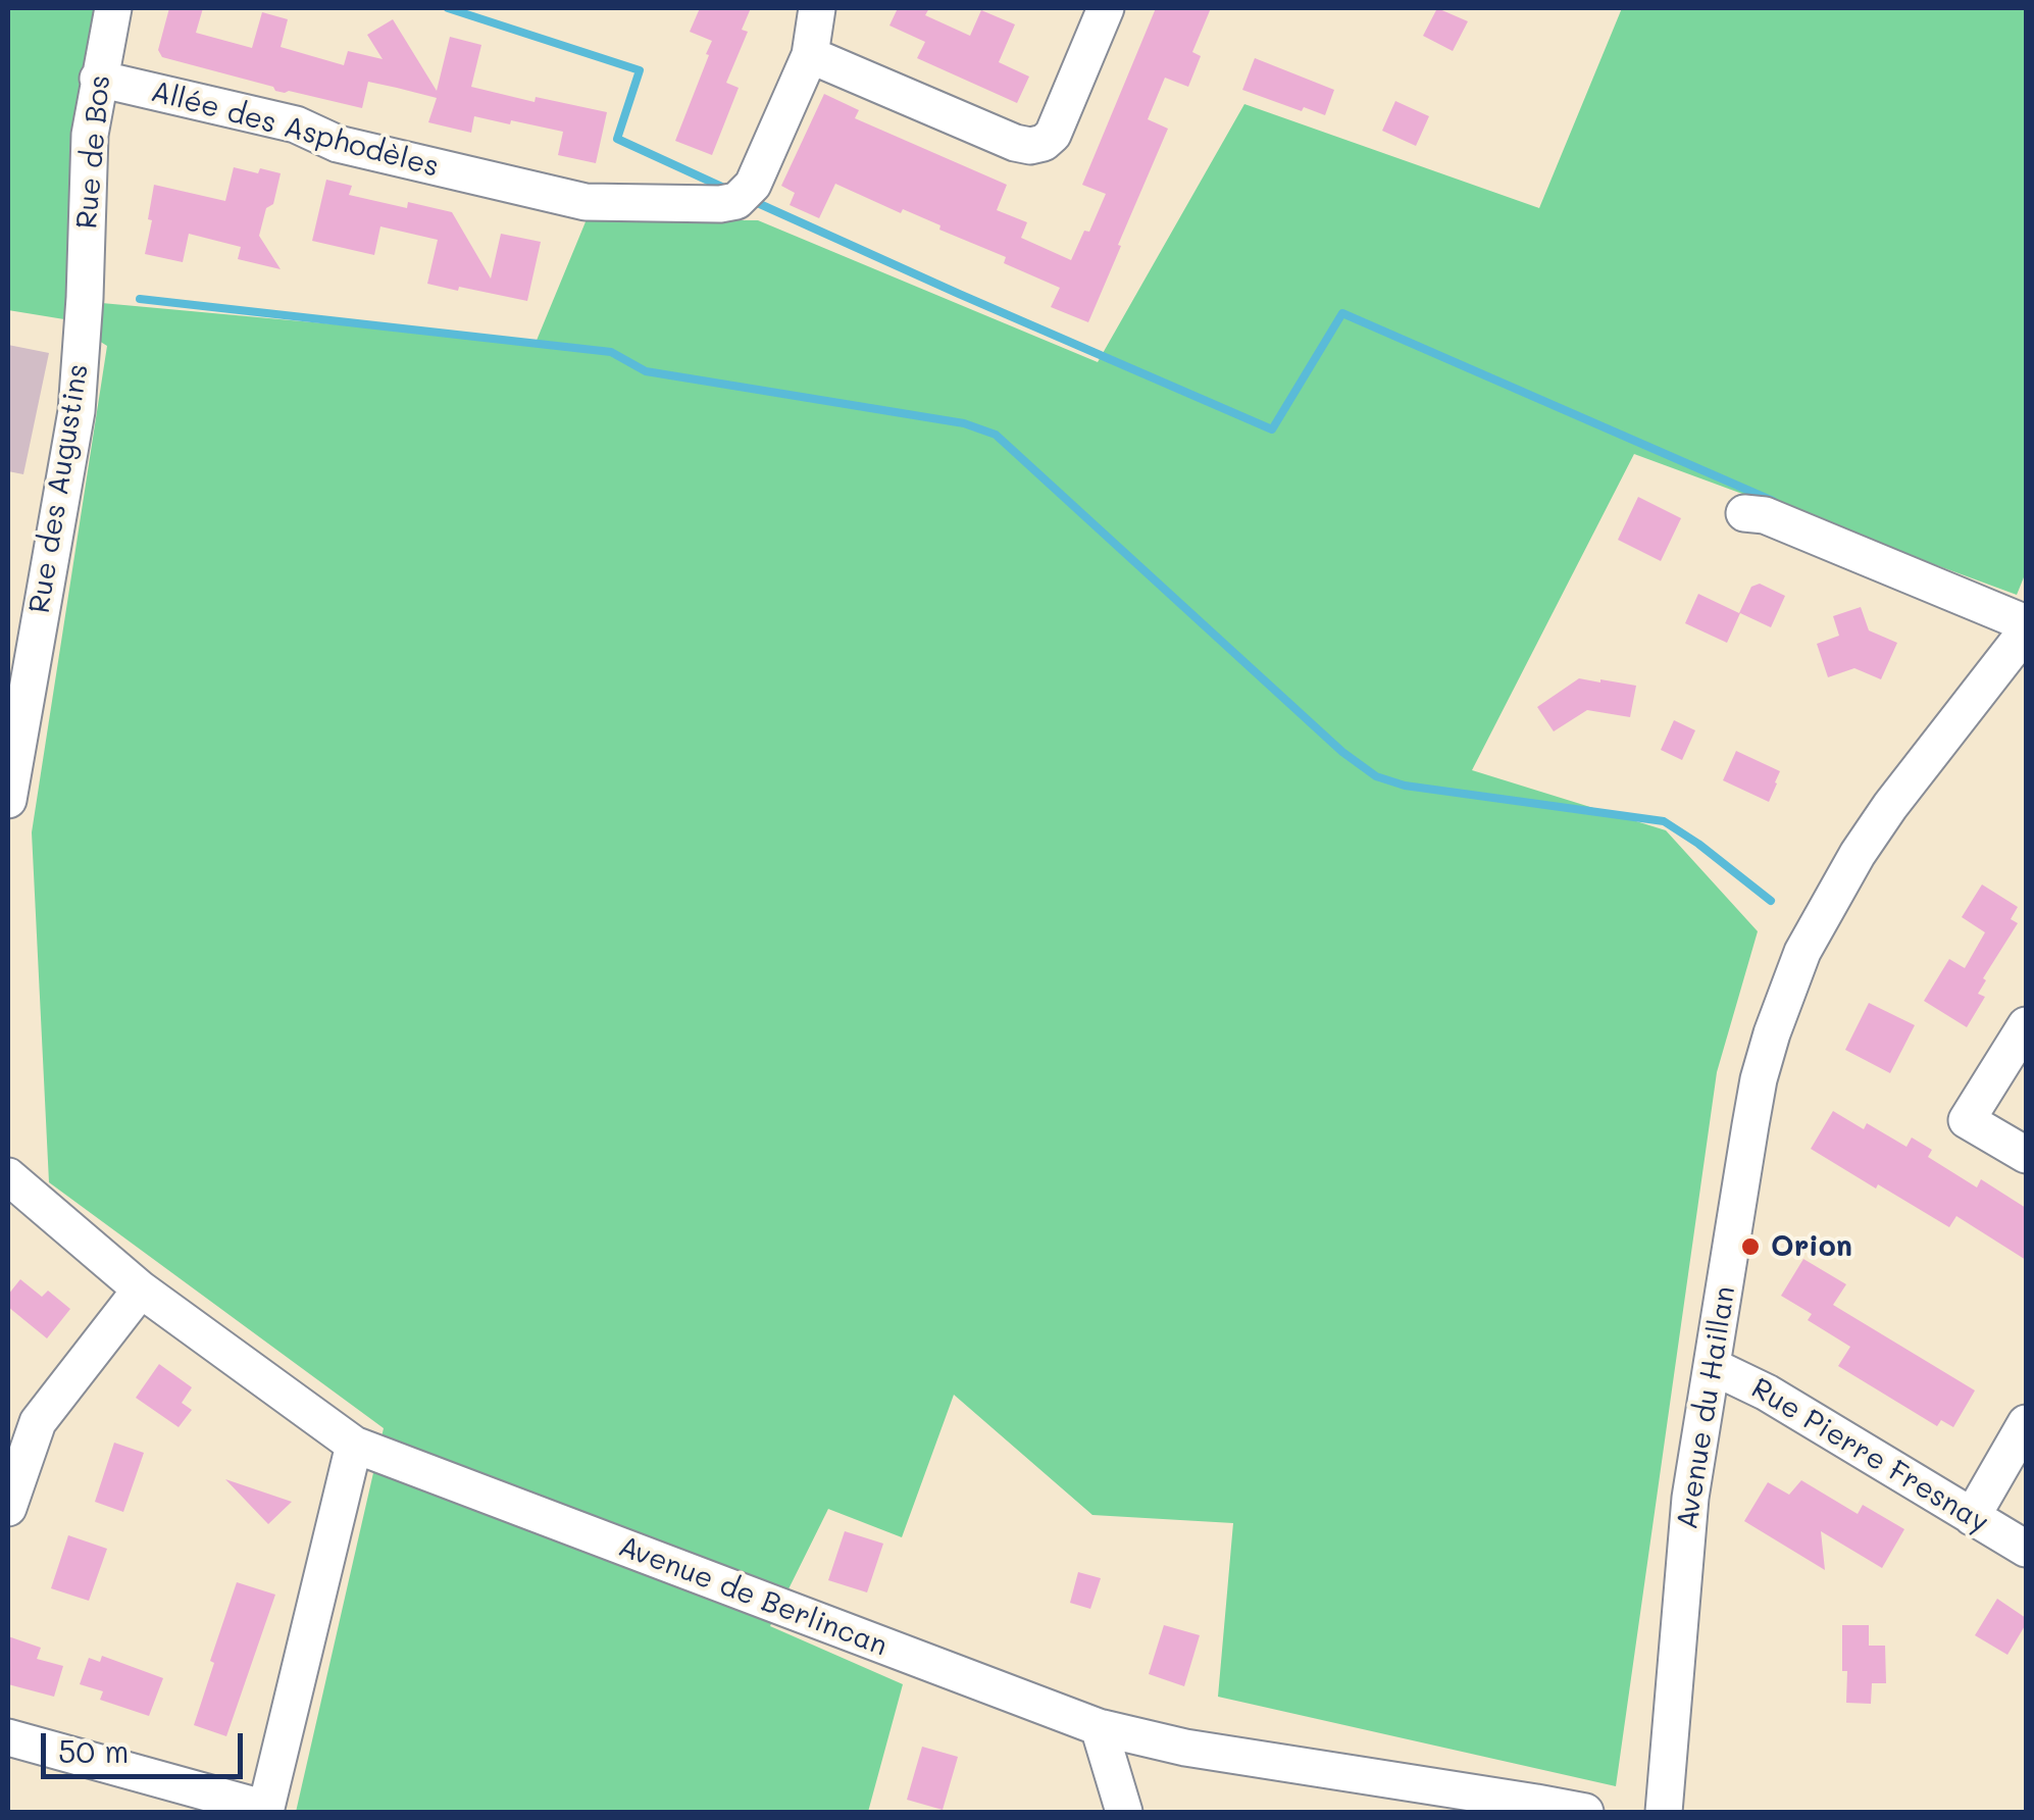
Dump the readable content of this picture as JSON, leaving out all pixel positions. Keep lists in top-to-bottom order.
{
  "streets": {
    "street": [
      "Allée des Asphodèles",
      "Rue de Bos",
      "Rue des Augustins",
      "Avenue du Haillan",
      "Rue Pierre Fresnay",
      "Avenue de Berlincan"
    ]
  },
  "crossings": [
    ["Allée des Asphodèles", "Rue de Bos"],
    ["Rue de Bos", "Rue des Augustins"],
    ["Avenue du Haillan", "Rue Pierre Fresnay"]
  ],
  "places": ["Orion"],
  "scale_bar": "50 m"
}
